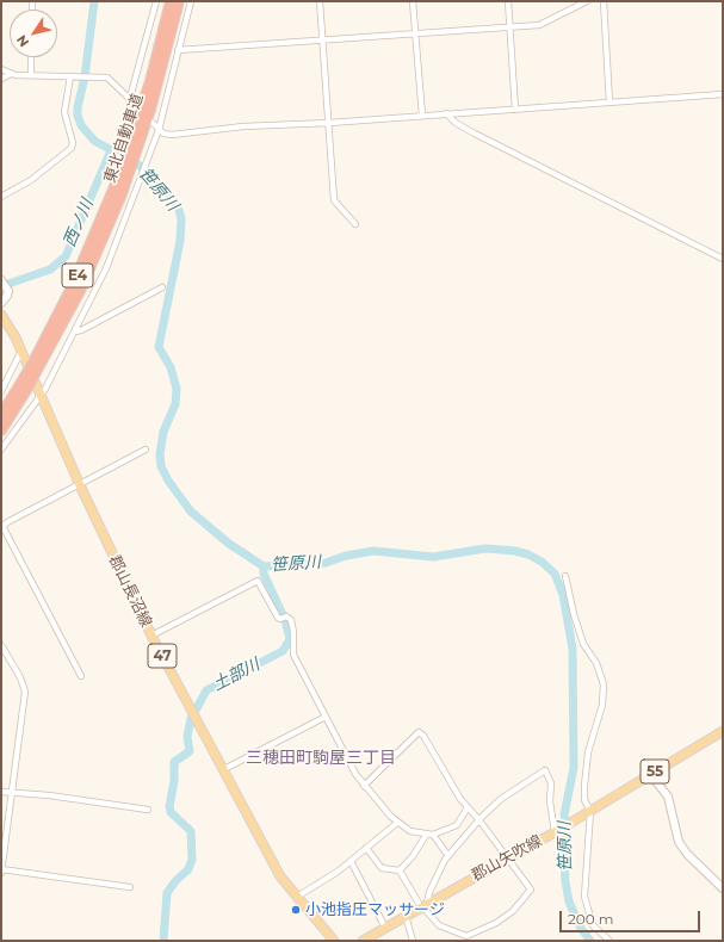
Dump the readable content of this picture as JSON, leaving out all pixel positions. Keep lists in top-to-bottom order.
{
  "streets": {
    "highway": ["東北自動車道", "E4"],
    "main road": [
      "郡山長沼線",
      "47",
      "55",
      "郡山矢吹線"
    ]
  },
  "districts": ["三穂田町駒屋三丁目"],
  "water": ["笹原川", "西ノ川", "土部川"],
  "places": ["小池指圧マッサージ"],
  "scale_bar": "200 m",
  "north": "bottom left"
}
